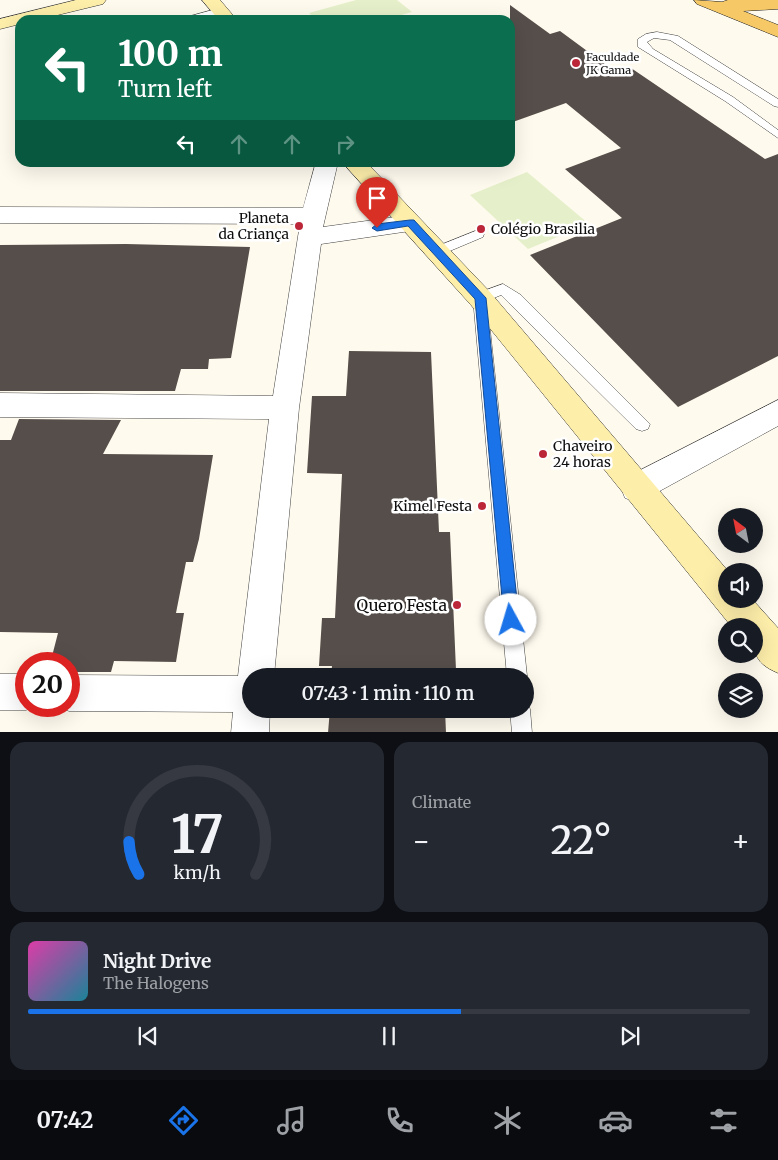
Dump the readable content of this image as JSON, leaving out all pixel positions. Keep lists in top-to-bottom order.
{
  "places": [
    "Faculdade JK Gama",
    "Planeta da Criança",
    "Colégio Brasilia",
    "Chaveiro 24 horas",
    "Kimel Festa",
    "Quero Festa"
  ],
  "north": "top left",
  "page": {
    "turn": ["100 m", "Turn left"],
    "limit": "20",
    "trip": "07:43 · 1 min · 110 m",
    "tile": "Climate",
    "heat": ["−", "22°", "+"],
    "song": ["Night Drive", "The Halogens"],
    "tabs": "07:42",
    "gauge": ["17", "km/h"]
  }
}
